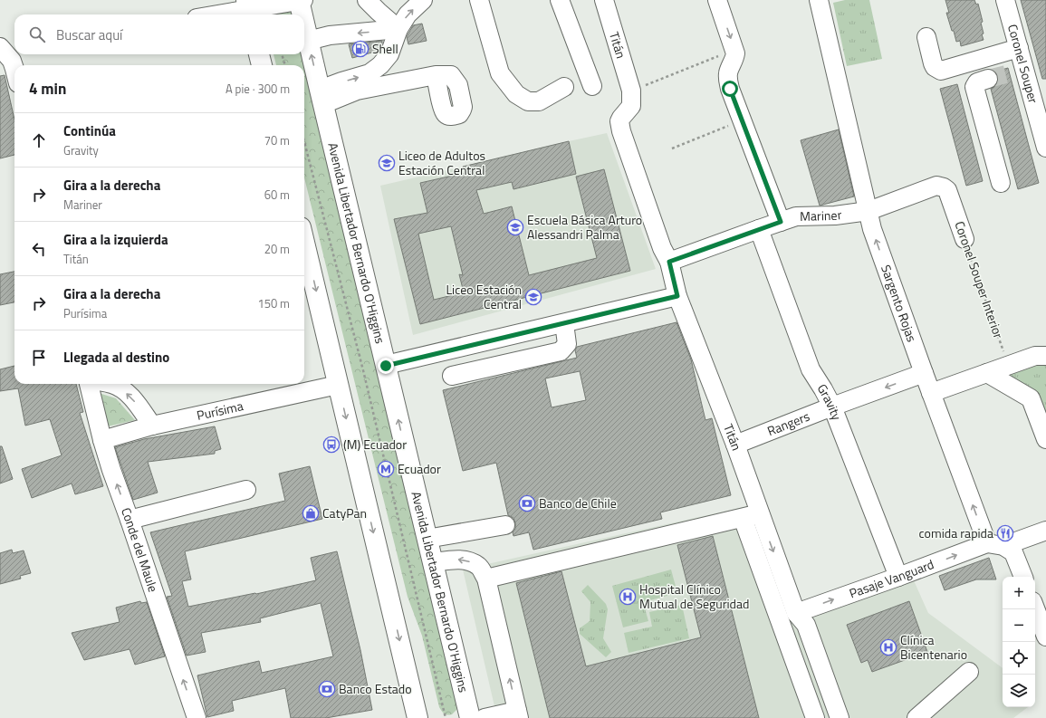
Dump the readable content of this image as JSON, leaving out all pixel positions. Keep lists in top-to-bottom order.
{
  "streets": {
    "main road": ["Avenida Libertador Bernardo O'Higgins"],
    "street": [
      "Titán",
      "Coronel Souper",
      "Mariner",
      "Coronel Souper Interior",
      "Sargento Rojas",
      "Gravity",
      "Purísima",
      "Rangers",
      "Conde del Maule",
      "Pasaje Vanguard"
    ]
  },
  "crossings": [
    ["Titán", "Mariner"],
    ["Titán", "Rangers"],
    ["Titán", "Pasaje Vanguard"],
    ["Mariner", "Coronel Souper Interior"],
    ["Mariner", "Sargento Rojas"],
    ["Mariner", "Gravity"],
    ["Sargento Rojas", "Rangers"],
    ["Sargento Rojas", "Pasaje Vanguard"],
    ["Gravity", "Rangers"],
    ["Gravity", "Pasaje Vanguard"],
    ["Purísima", "Conde del Maule"]
  ],
  "one_way": ["Sargento Rojas", "Rangers", "Conde del Maule"],
  "places": {
    "fuel station": ["Shell"],
    "school or university": ["Liceo de Adultos Estación Central", "Escuela Básica Arturo Alessandri Palma", "Liceo Estación Central"],
    "bus stop": ["(M) Ecuador"],
    "metro station": ["Ecuador"],
    "bank": ["Banco de Chile", "Banco Estado"],
    "shop": ["CatyPan"],
    "restaurant": ["comida rapida"],
    "hospital": ["Hospital Clínico Mutual de Seguridad", "Clínica Bicentenario"]
  },
  "page": {
    "search": "Buscar aquí",
    "heading": ["4 min", "A pie · 300 m"],
    "list": [
      ["Continúa", "Gravity", "70 m"],
      ["Gira a la derecha", "Mariner", "60 m"],
      ["Gira a la izquierda", "Titán", "20 m"],
      ["Gira a la derecha", "Purísima", "150 m"],
      "Llegada al destino"
    ],
    "map_buttons": ["+", "−"]
  }
}
